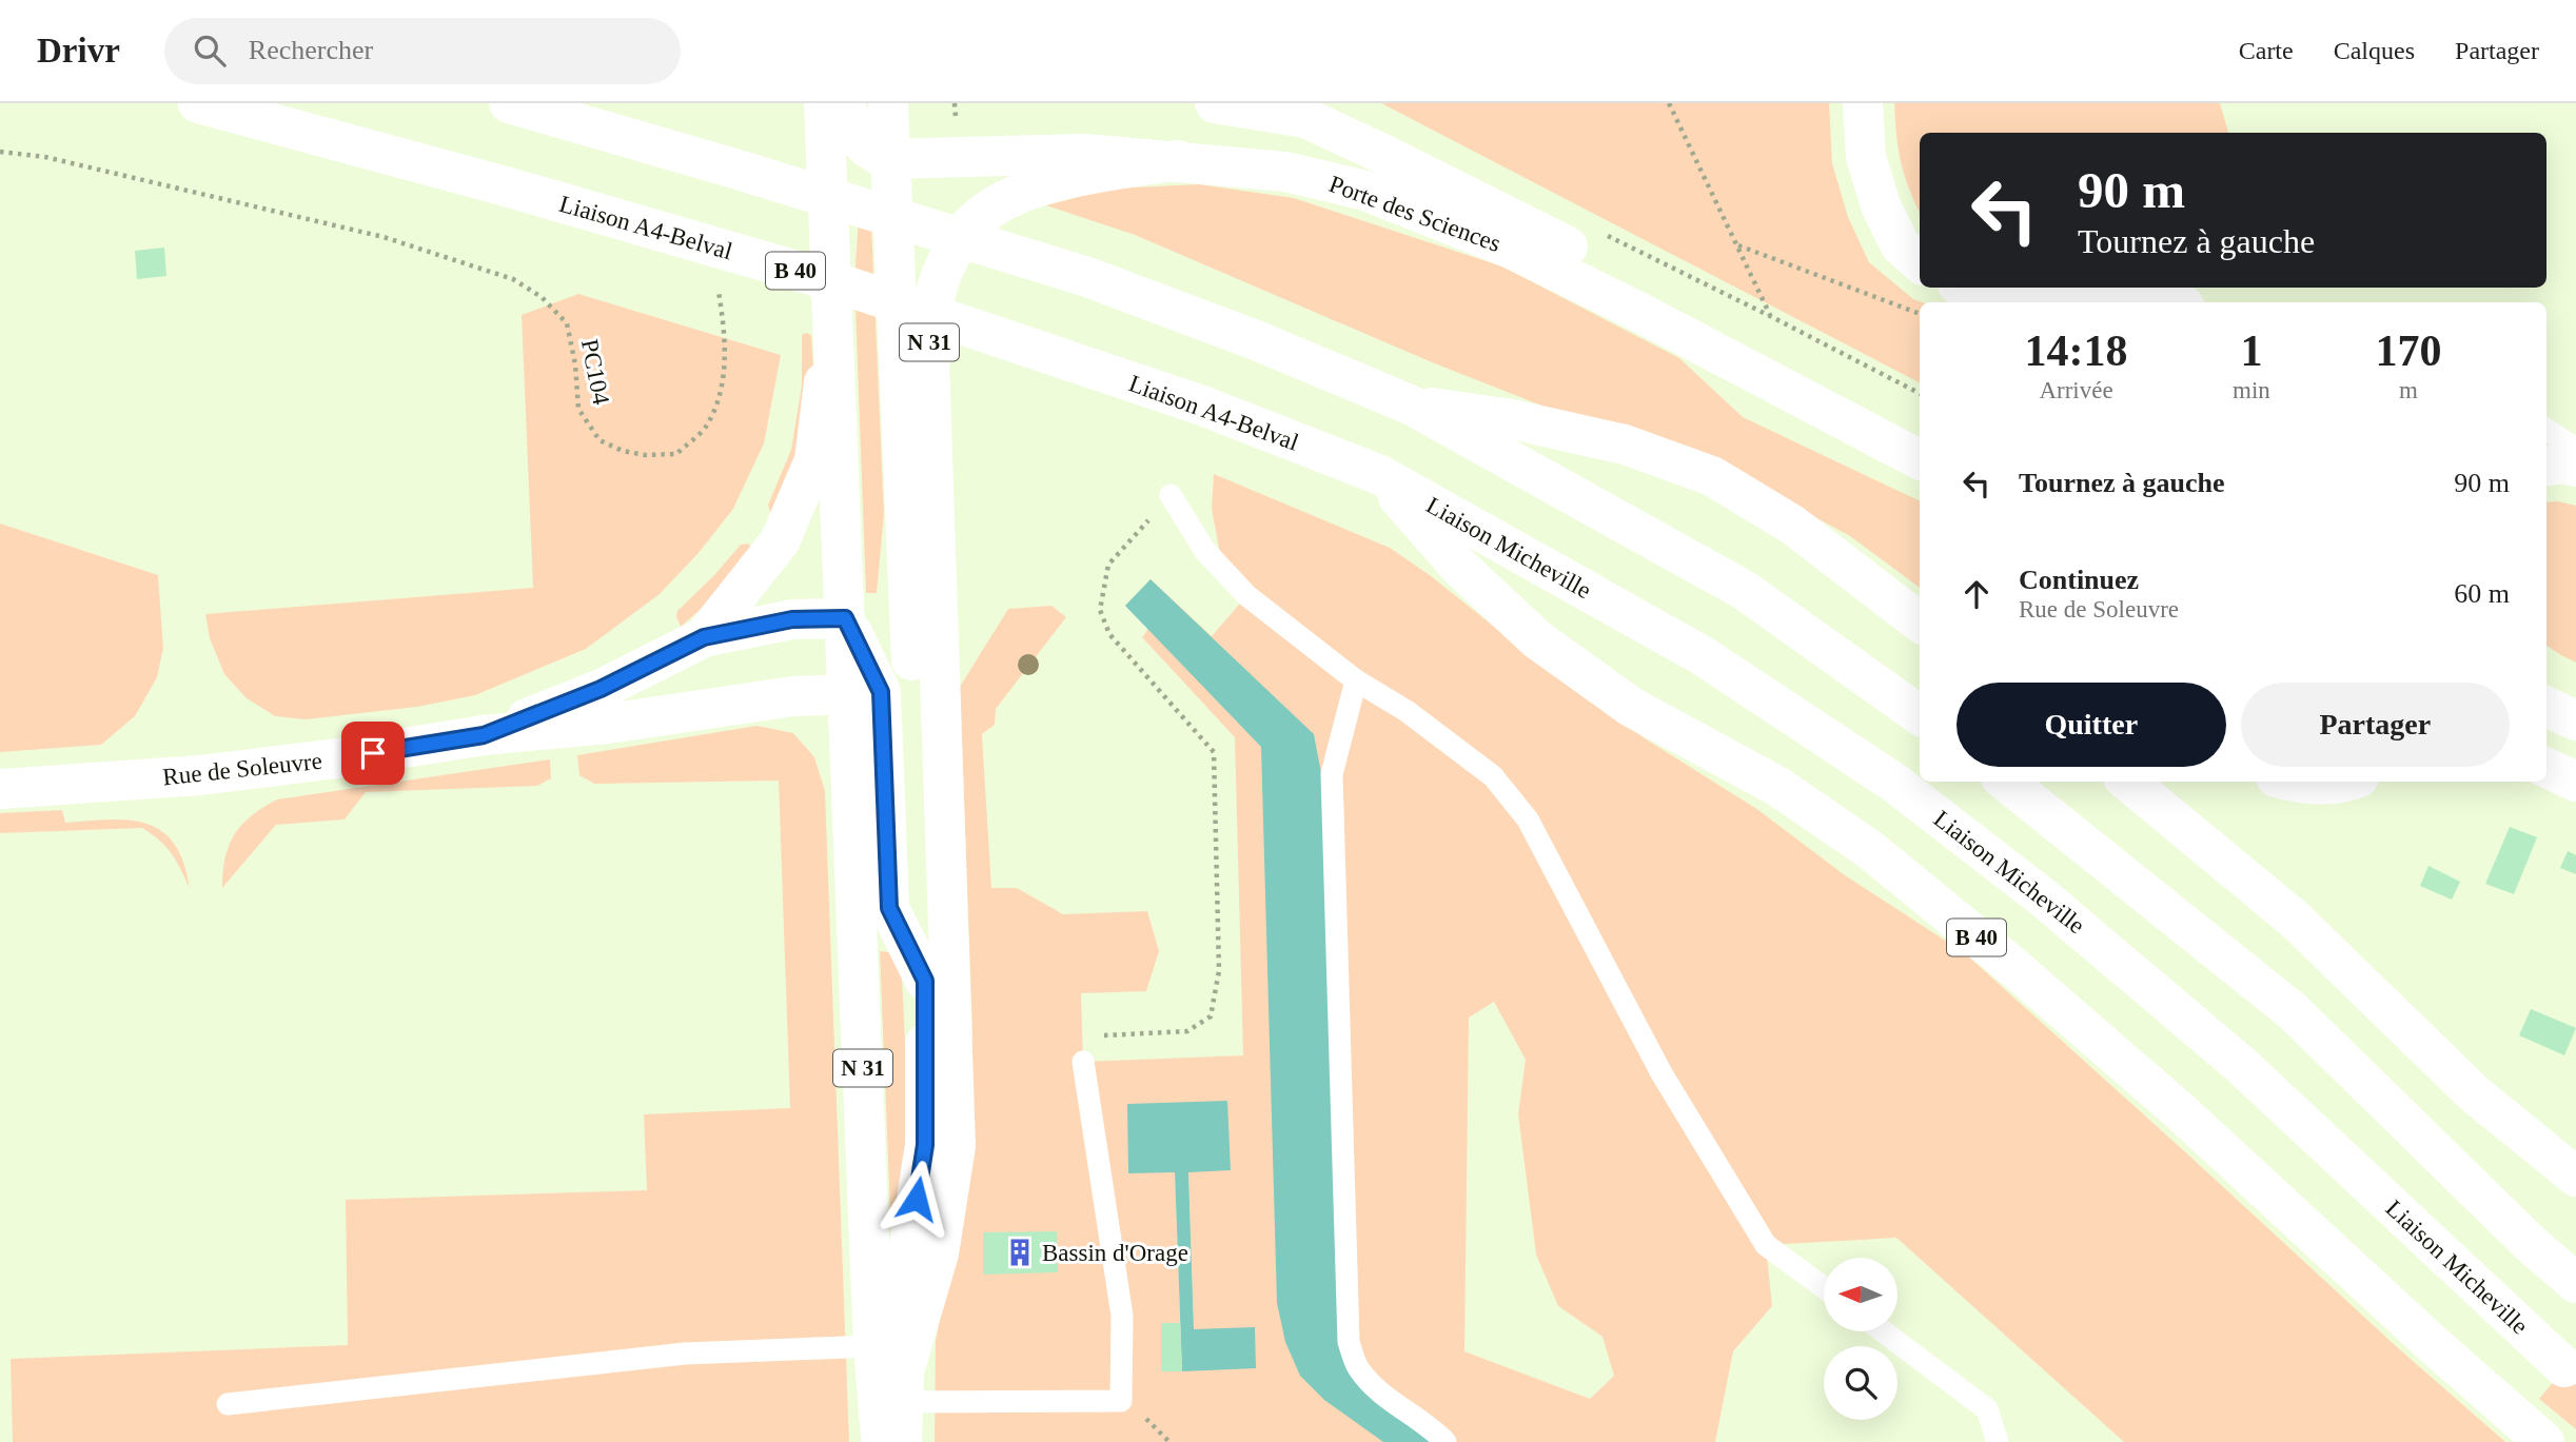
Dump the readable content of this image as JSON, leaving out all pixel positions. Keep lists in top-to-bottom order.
{
  "streets": {
    "main road": [
      "Porte des Sciences",
      "Liaison A4-Belval",
      "B 40",
      "N 31",
      "Liaison Micheville",
      "Rue de Soleuvre"
    ],
    "path": ["PC104"]
  },
  "crossings": [
    ["Porte des Sciences", "N 31"],
    ["Liaison A4-Belval", "B 40"],
    ["Liaison A4-Belval", "Liaison Micheville"],
    ["B 40", "Liaison Micheville"]
  ],
  "places": {
    "building": ["Bassin d'Orage"]
  },
  "north": "left",
  "page": {
    "header": "Drivr",
    "search": "Rechercher",
    "nav": ["Carte", "Calques", "Partager"],
    "turn": ["90 m", "Tournez à gauche"],
    "eta": [
      "14:18",
      "Arrivée",
      "1",
      "min",
      "170",
      "m"
    ],
    "list": [
      {
        "name": "Tournez à gauche",
        "value": "90 m"
      },
      {
        "name": "Continuez",
        "note": "Rue de Soleuvre",
        "value": "60 m"
      }
    ],
    "buttons": ["Quitter", "Partager"]
  }
}
